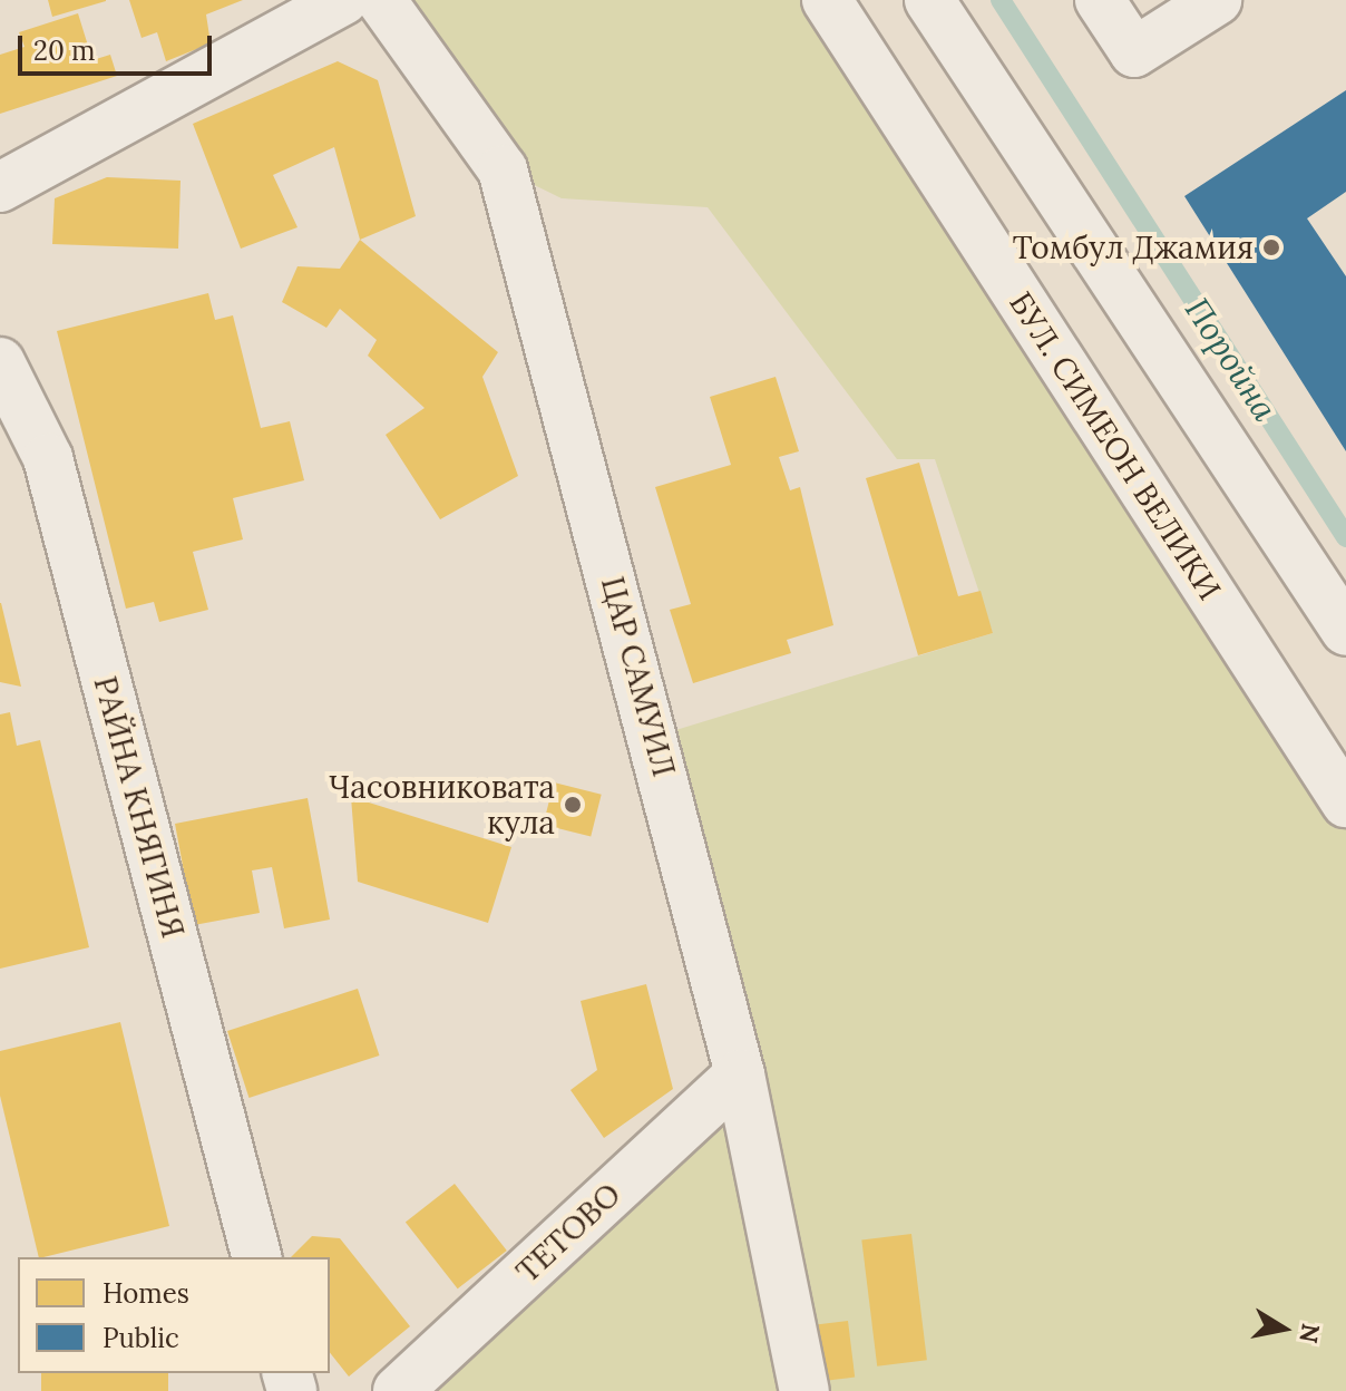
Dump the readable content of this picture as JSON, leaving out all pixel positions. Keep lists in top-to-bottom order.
{
  "streets": {
    "street": [
      "БУЛ. СИМЕОН ВЕЛИКИ",
      "ЦАР САМУИЛ",
      "РАЙНА КНЯГИНЯ",
      "ТЕТОВО"
    ]
  },
  "crossings": [
    ["ЦАР САМУИЛ", "ТЕТОВО"]
  ],
  "water": ["Поройна"],
  "places": ["Томбул Джамия", "Часовниковата кула"],
  "legend": ["Homes", "Public"],
  "scale_bar": "20 m",
  "north": "right"
}
